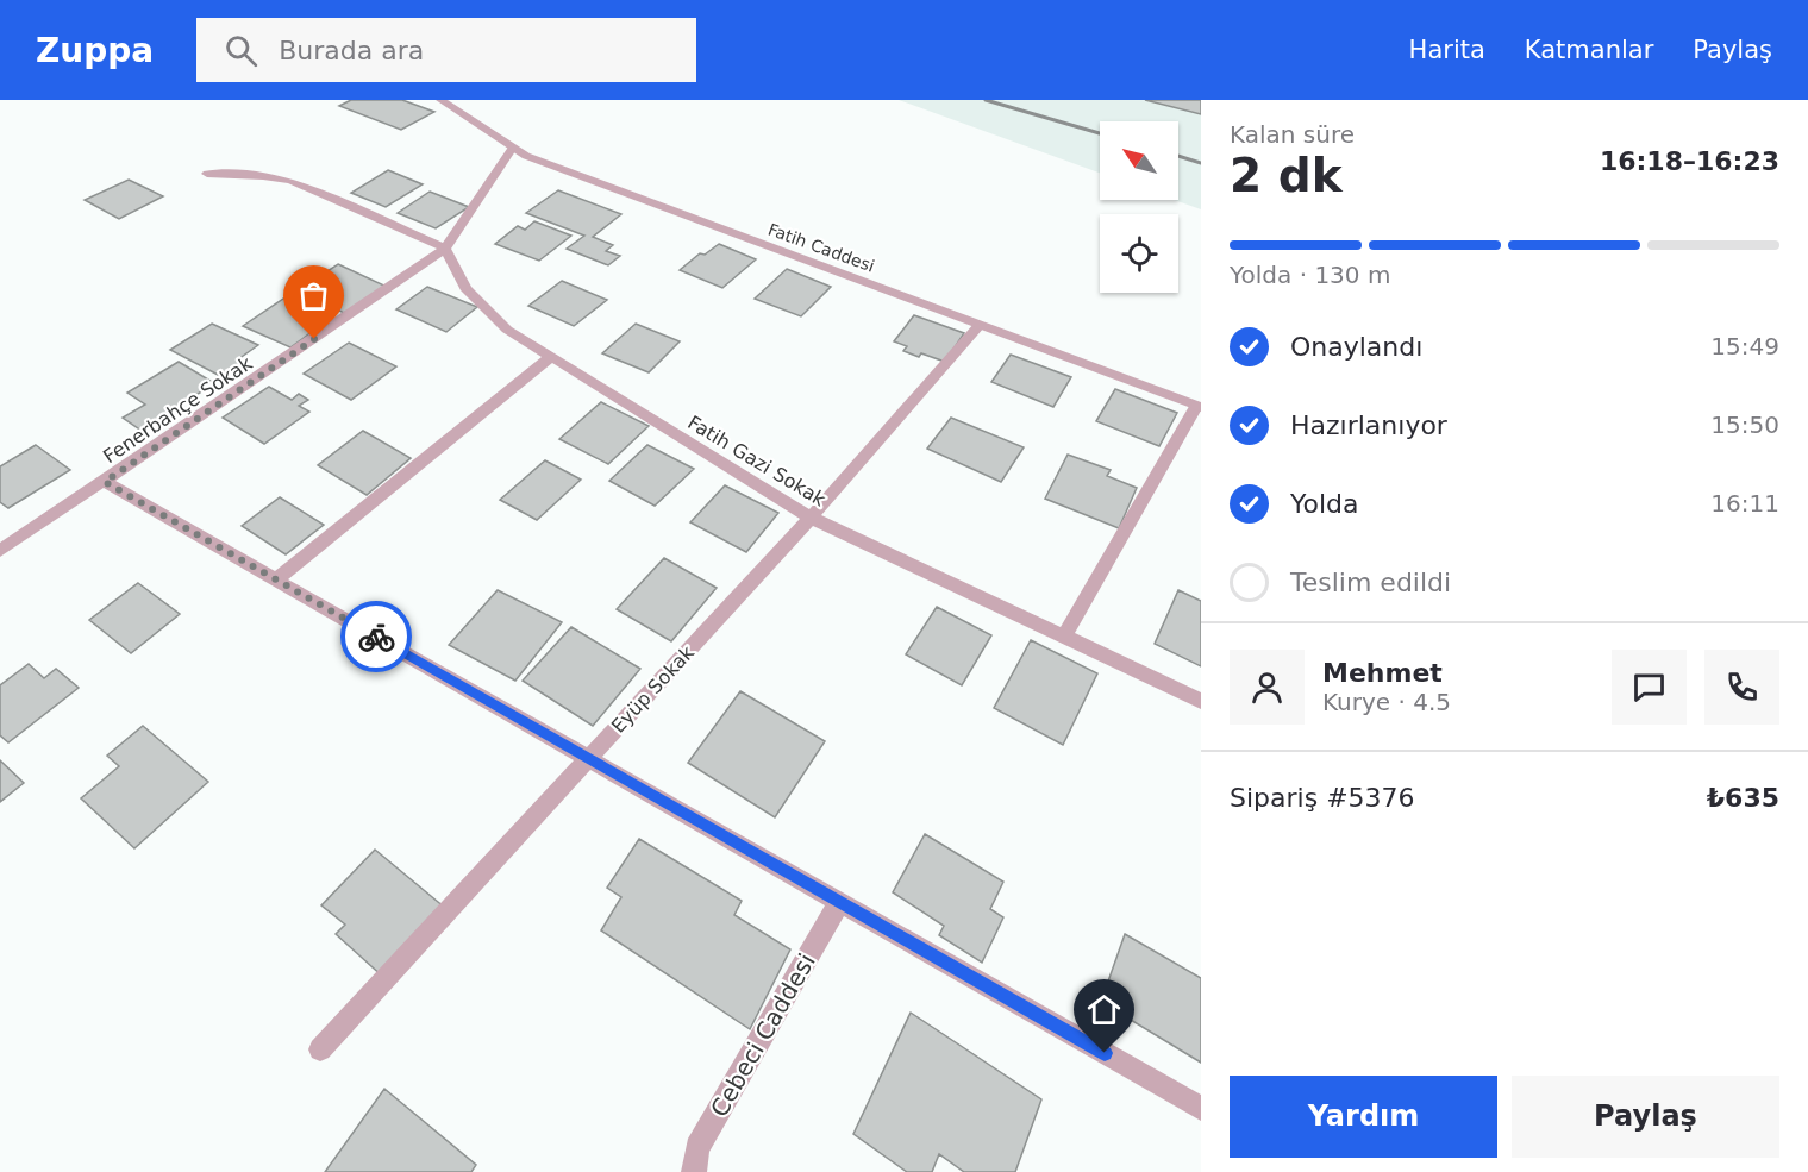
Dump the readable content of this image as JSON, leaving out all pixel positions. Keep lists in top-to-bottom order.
{
  "streets": {
    "street": [
      "Fatih Caddesi",
      "Fenerbahçe Sokak",
      "Fatih Gazi Sokak",
      "Eyüp Sokak",
      "Cebeci Caddesi"
    ]
  },
  "crossings": [
    ["Fatih Caddesi", "Eyüp Sokak"],
    ["Fenerbahçe Sokak", "Fatih Gazi Sokak"],
    ["Fatih Gazi Sokak", "Eyüp Sokak"]
  ],
  "north": "top left",
  "page": {
    "header": "Zuppa",
    "search": "Burada ara",
    "nav": ["Harita", "Katmanlar", "Paylaş"],
    "heading": ["2 dk", "Kalan süre", "16:18–16:23"],
    "panel": [
      "Mehmet",
      "Kurye · 4.5",
      "Sipariş #5376",
      "₺635"
    ],
    "bar": "Yolda · 130 m",
    "list": [
      ["Onaylandı", "15:49"],
      ["Hazırlanıyor", "15:50"],
      ["Yolda", "16:11"],
      "Teslim edildi"
    ],
    "buttons": ["Yardım", "Paylaş"]
  }
}
